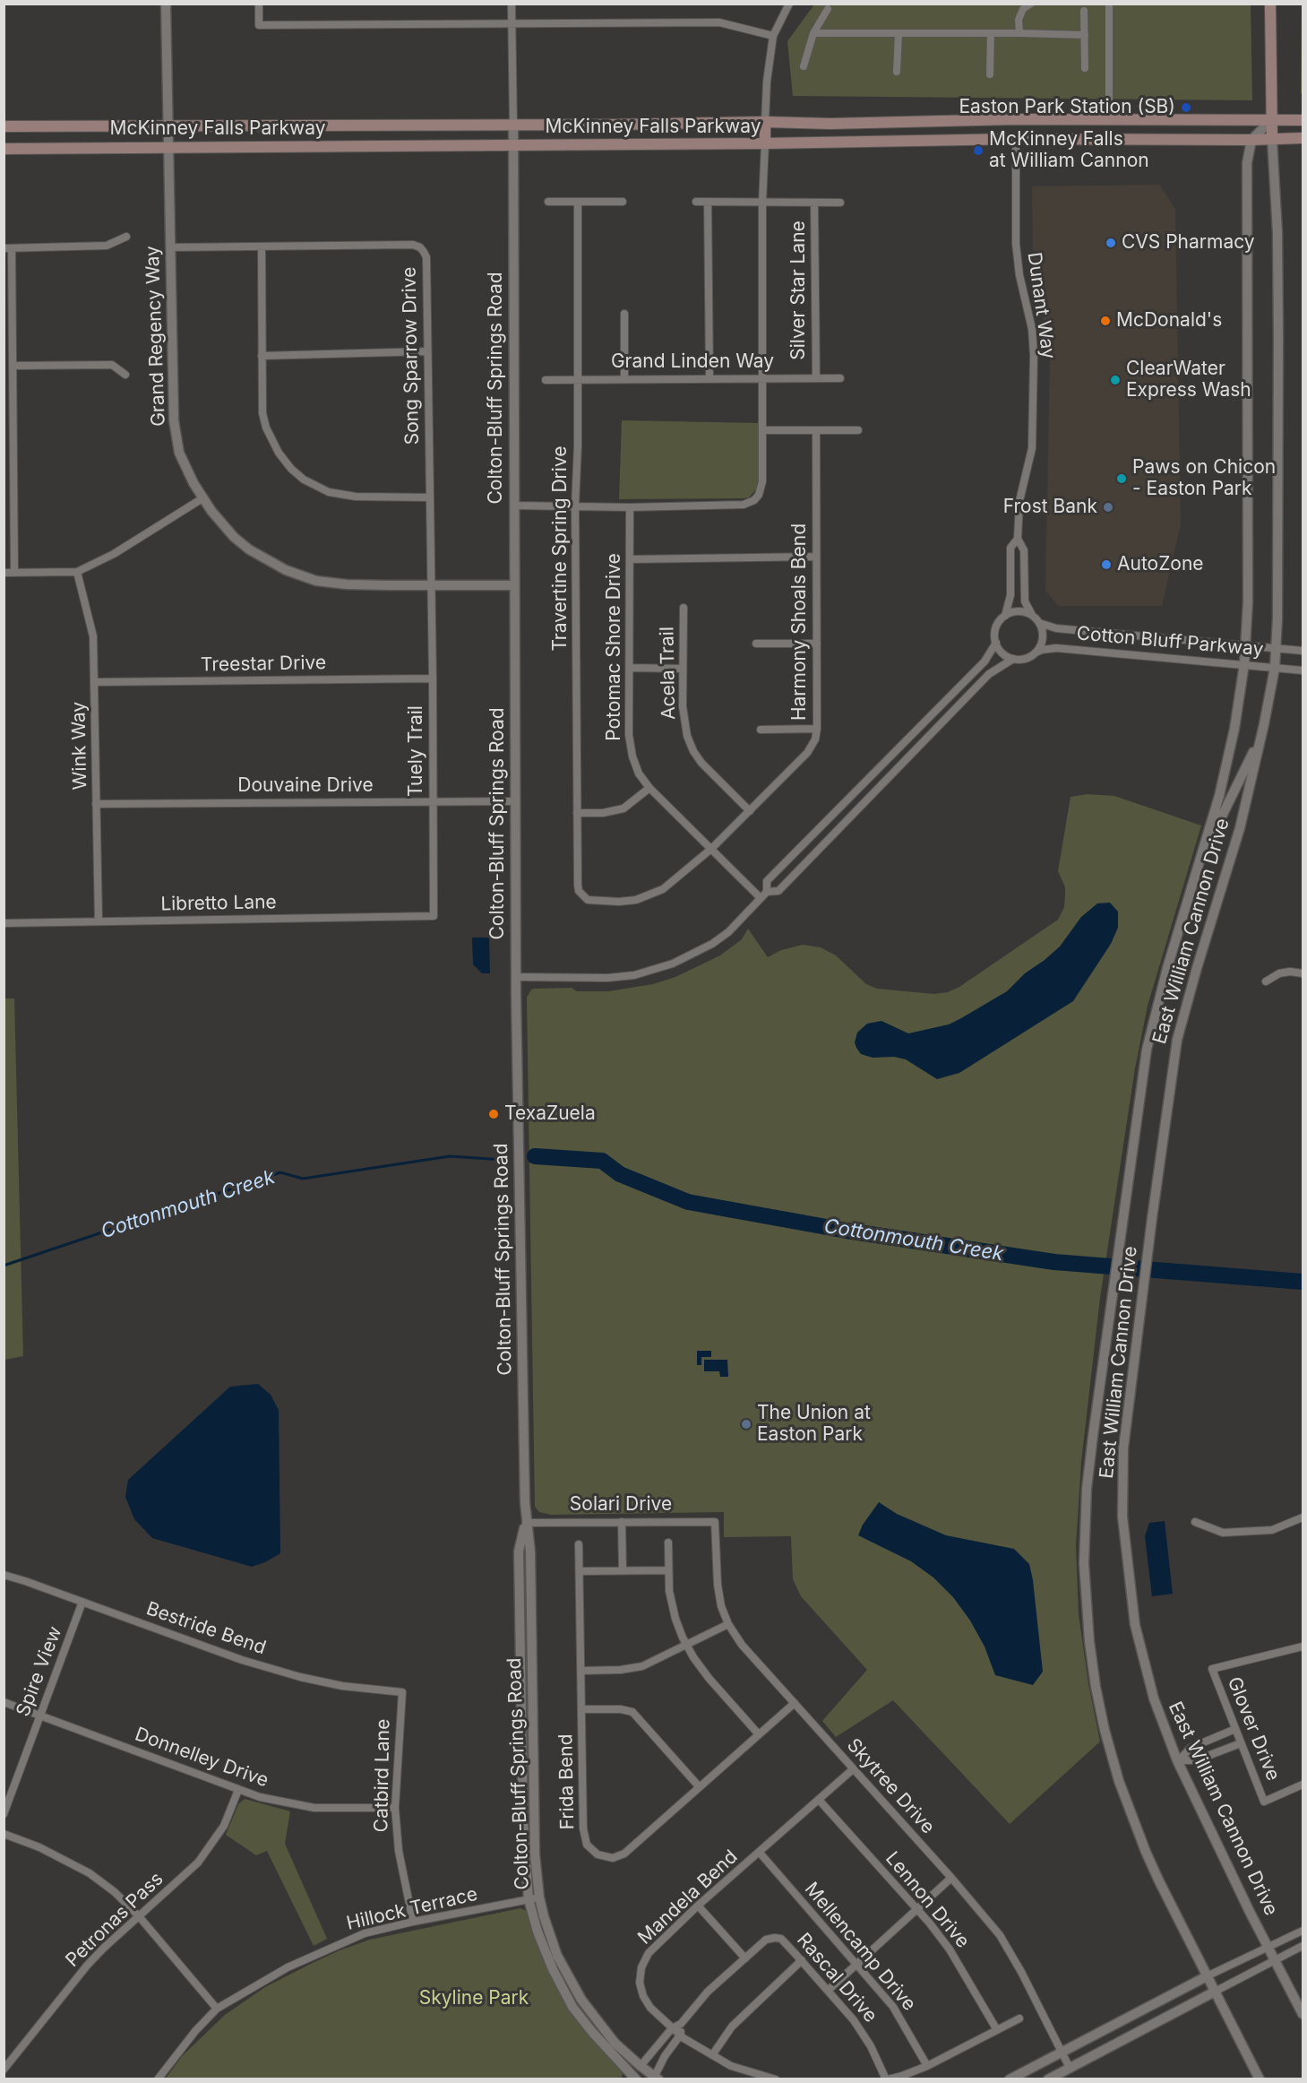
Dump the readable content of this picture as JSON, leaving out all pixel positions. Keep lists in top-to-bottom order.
{
  "streets": {
    "main road": ["McKinney Falls Parkway", "East William Cannon Drive"],
    "street": [
      "Silver Star Lane",
      "Dunant Way",
      "Grand Regency Way",
      "Song Sparrow Drive",
      "Grand Linden Way",
      "Colton-Bluff Springs Road",
      "Travertine Spring Drive",
      "Harmony Shoals Bend",
      "Cotton Bluff Parkway",
      "Potomac Shore Drive",
      "Treestar Drive",
      "Acela Trail",
      "Wink Way",
      "Tuely Trail",
      "Douvaine Drive",
      "Libretto Lane",
      "Solari Drive",
      "Bestride Bend",
      "Spire View",
      "Glover Drive",
      "Donnelley Drive",
      "Catbird Lane",
      "Frida Bend",
      "Skytree Drive",
      "Mandela Bend",
      "Lennon Drive",
      "Hillock Terrace",
      "Petronas Pass",
      "Mellencamp Drive",
      "Rascal Drive"
    ]
  },
  "crossings": [
    ["McKinney Falls Parkway", "Dunant Way"],
    ["McKinney Falls Parkway", "Grand Regency Way"],
    ["McKinney Falls Parkway", "Colton-Bluff Springs Road"],
    ["McKinney Falls Parkway", "East William Cannon Drive"],
    ["Silver Star Lane", "Grand Linden Way"],
    ["Dunant Way", "Cotton Bluff Parkway"],
    ["Grand Regency Way", "Song Sparrow Drive"],
    ["Grand Regency Way", "Colton-Bluff Springs Road"],
    ["Grand Regency Way", "Tuely Trail"],
    ["Song Sparrow Drive", "Tuely Trail"],
    ["Grand Linden Way", "Travertine Spring Drive"],
    ["Colton-Bluff Springs Road", "Douvaine Drive"],
    ["Colton-Bluff Springs Road", "Solari Drive"],
    ["Colton-Bluff Springs Road", "Hillock Terrace"],
    ["Travertine Spring Drive", "Harmony Shoals Bend"],
    ["Harmony Shoals Bend", "Potomac Shore Drive"],
    ["Harmony Shoals Bend", "Acela Trail"],
    ["Cotton Bluff Parkway", "East William Cannon Drive"],
    ["Treestar Drive", "Wink Way"],
    ["Treestar Drive", "Tuely Trail"],
    ["Wink Way", "Douvaine Drive"],
    ["Wink Way", "Libretto Lane"],
    ["Tuely Trail", "Douvaine Drive"],
    ["Tuely Trail", "Libretto Lane"],
    ["Solari Drive", "Skytree Drive"],
    ["Bestride Bend", "Spire View"],
    ["Bestride Bend", "Catbird Lane"],
    ["Spire View", "Donnelley Drive"],
    ["Donnelley Drive", "Catbird Lane"],
    ["Donnelley Drive", "Petronas Pass"],
    ["Catbird Lane", "Hillock Terrace"],
    ["Frida Bend", "Skytree Drive"],
    ["Skytree Drive", "Mandela Bend"],
    ["Mandela Bend", "Lennon Drive"],
    ["Mandela Bend", "Mellencamp Drive"]
  ],
  "water": ["Cottonmouth Creek"],
  "parks": ["Skyline Park"],
  "places": [
    "Easton Park Station (SB)",
    "McKinney Falls at William Cannon",
    "CVS Pharmacy",
    "McDonald's",
    "ClearWater Express Wash",
    "Paws on Chicon - Easton Park",
    "Frost Bank",
    "AutoZone",
    "TexaZuela",
    "The Union at Easton Park"
  ]
}
